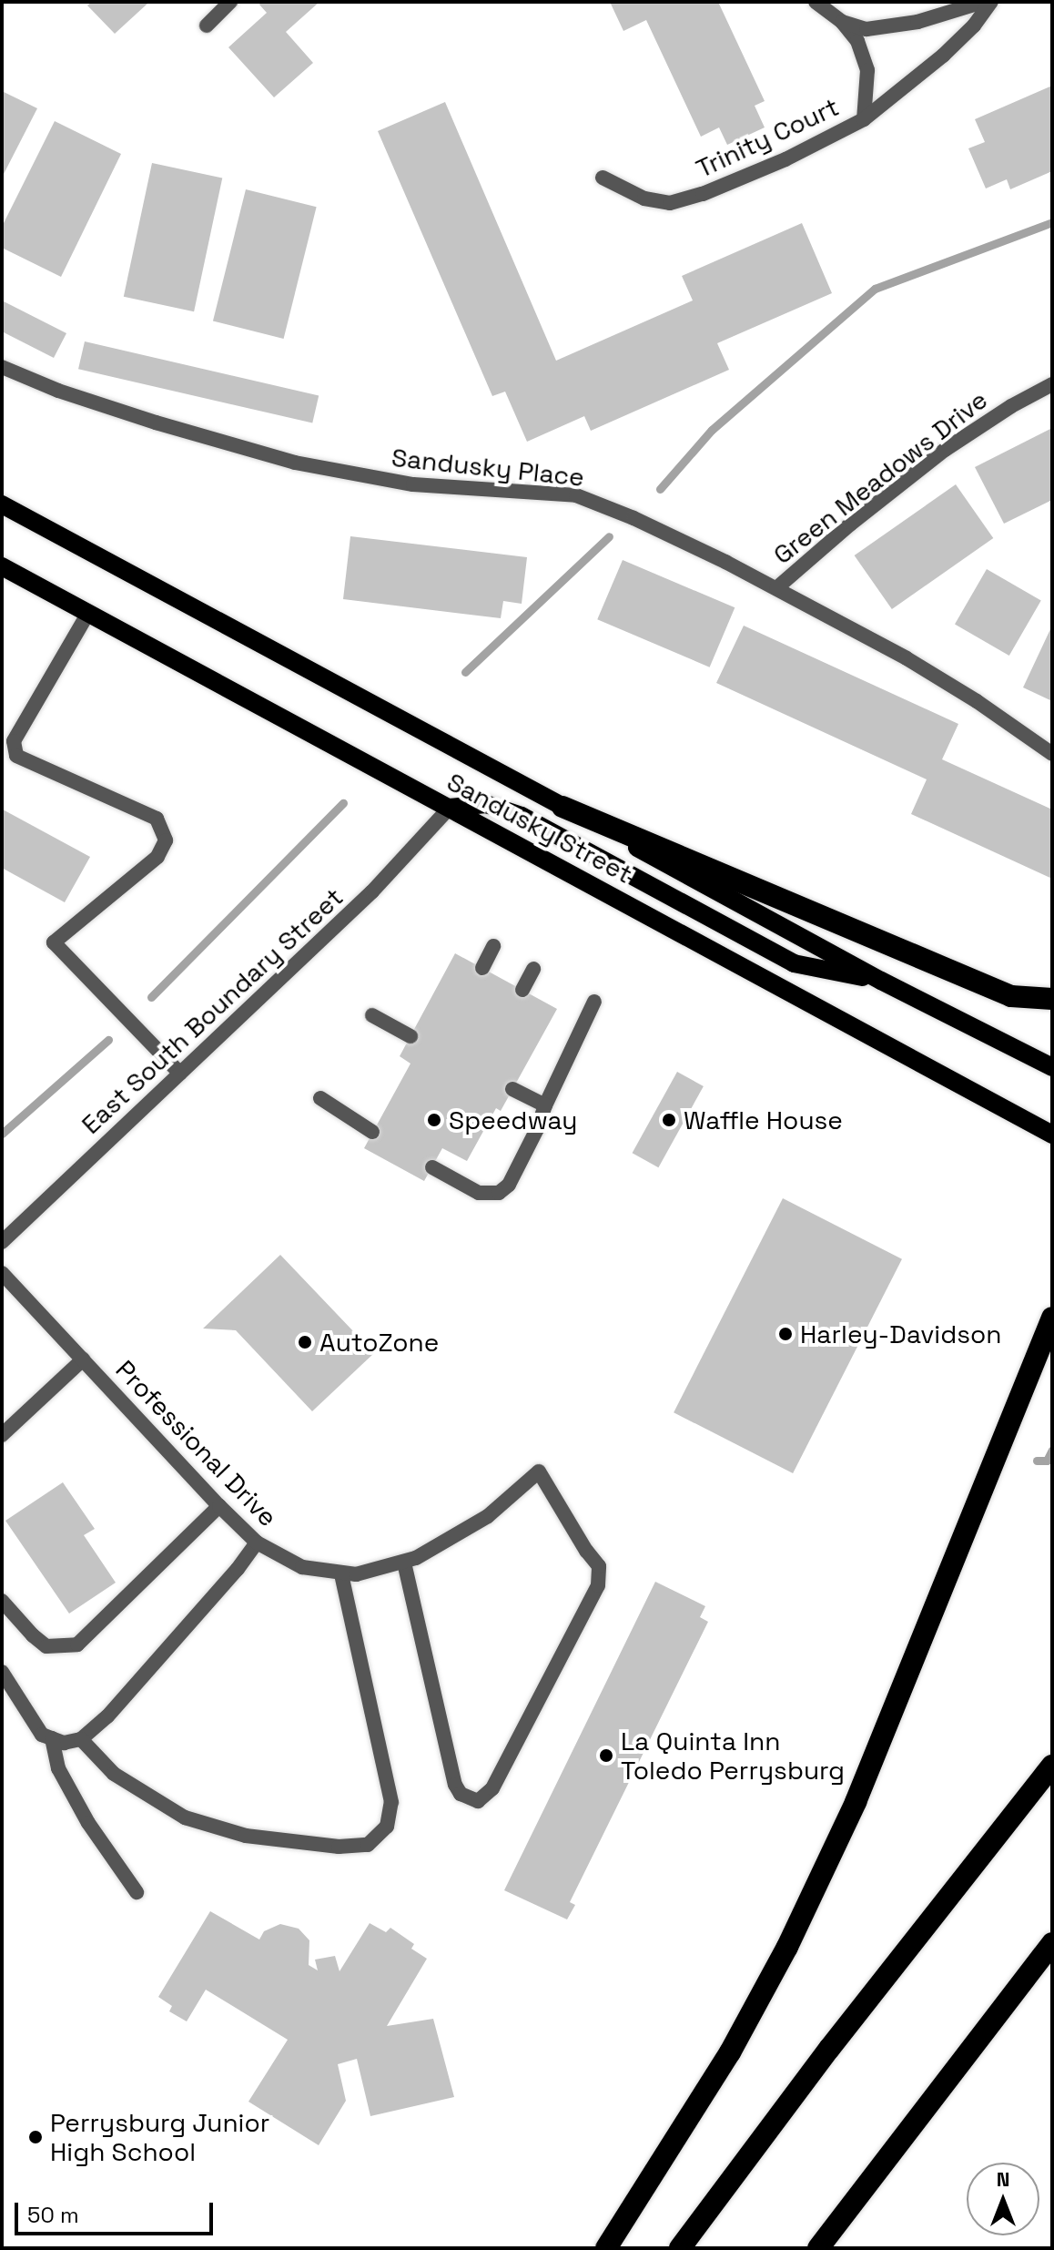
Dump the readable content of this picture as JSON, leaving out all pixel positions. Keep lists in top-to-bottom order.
{
  "streets": {
    "main road": ["Sandusky Street"],
    "street": [
      "Trinity Court",
      "Sandusky Place",
      "Green Meadows Drive",
      "East South Boundary Street",
      "Professional Drive"
    ]
  },
  "crossings": [
    ["Sandusky Place", "Green Meadows Drive"],
    ["Sandusky Street", "East South Boundary Street"]
  ],
  "places": [
    "Speedway",
    "Waffle House",
    "Harley-Davidson",
    "AutoZone",
    "La Quinta Inn Toledo Perrysburg",
    "Perrysburg Junior High School"
  ],
  "scale_bar": "50 m",
  "north": "top"
}
